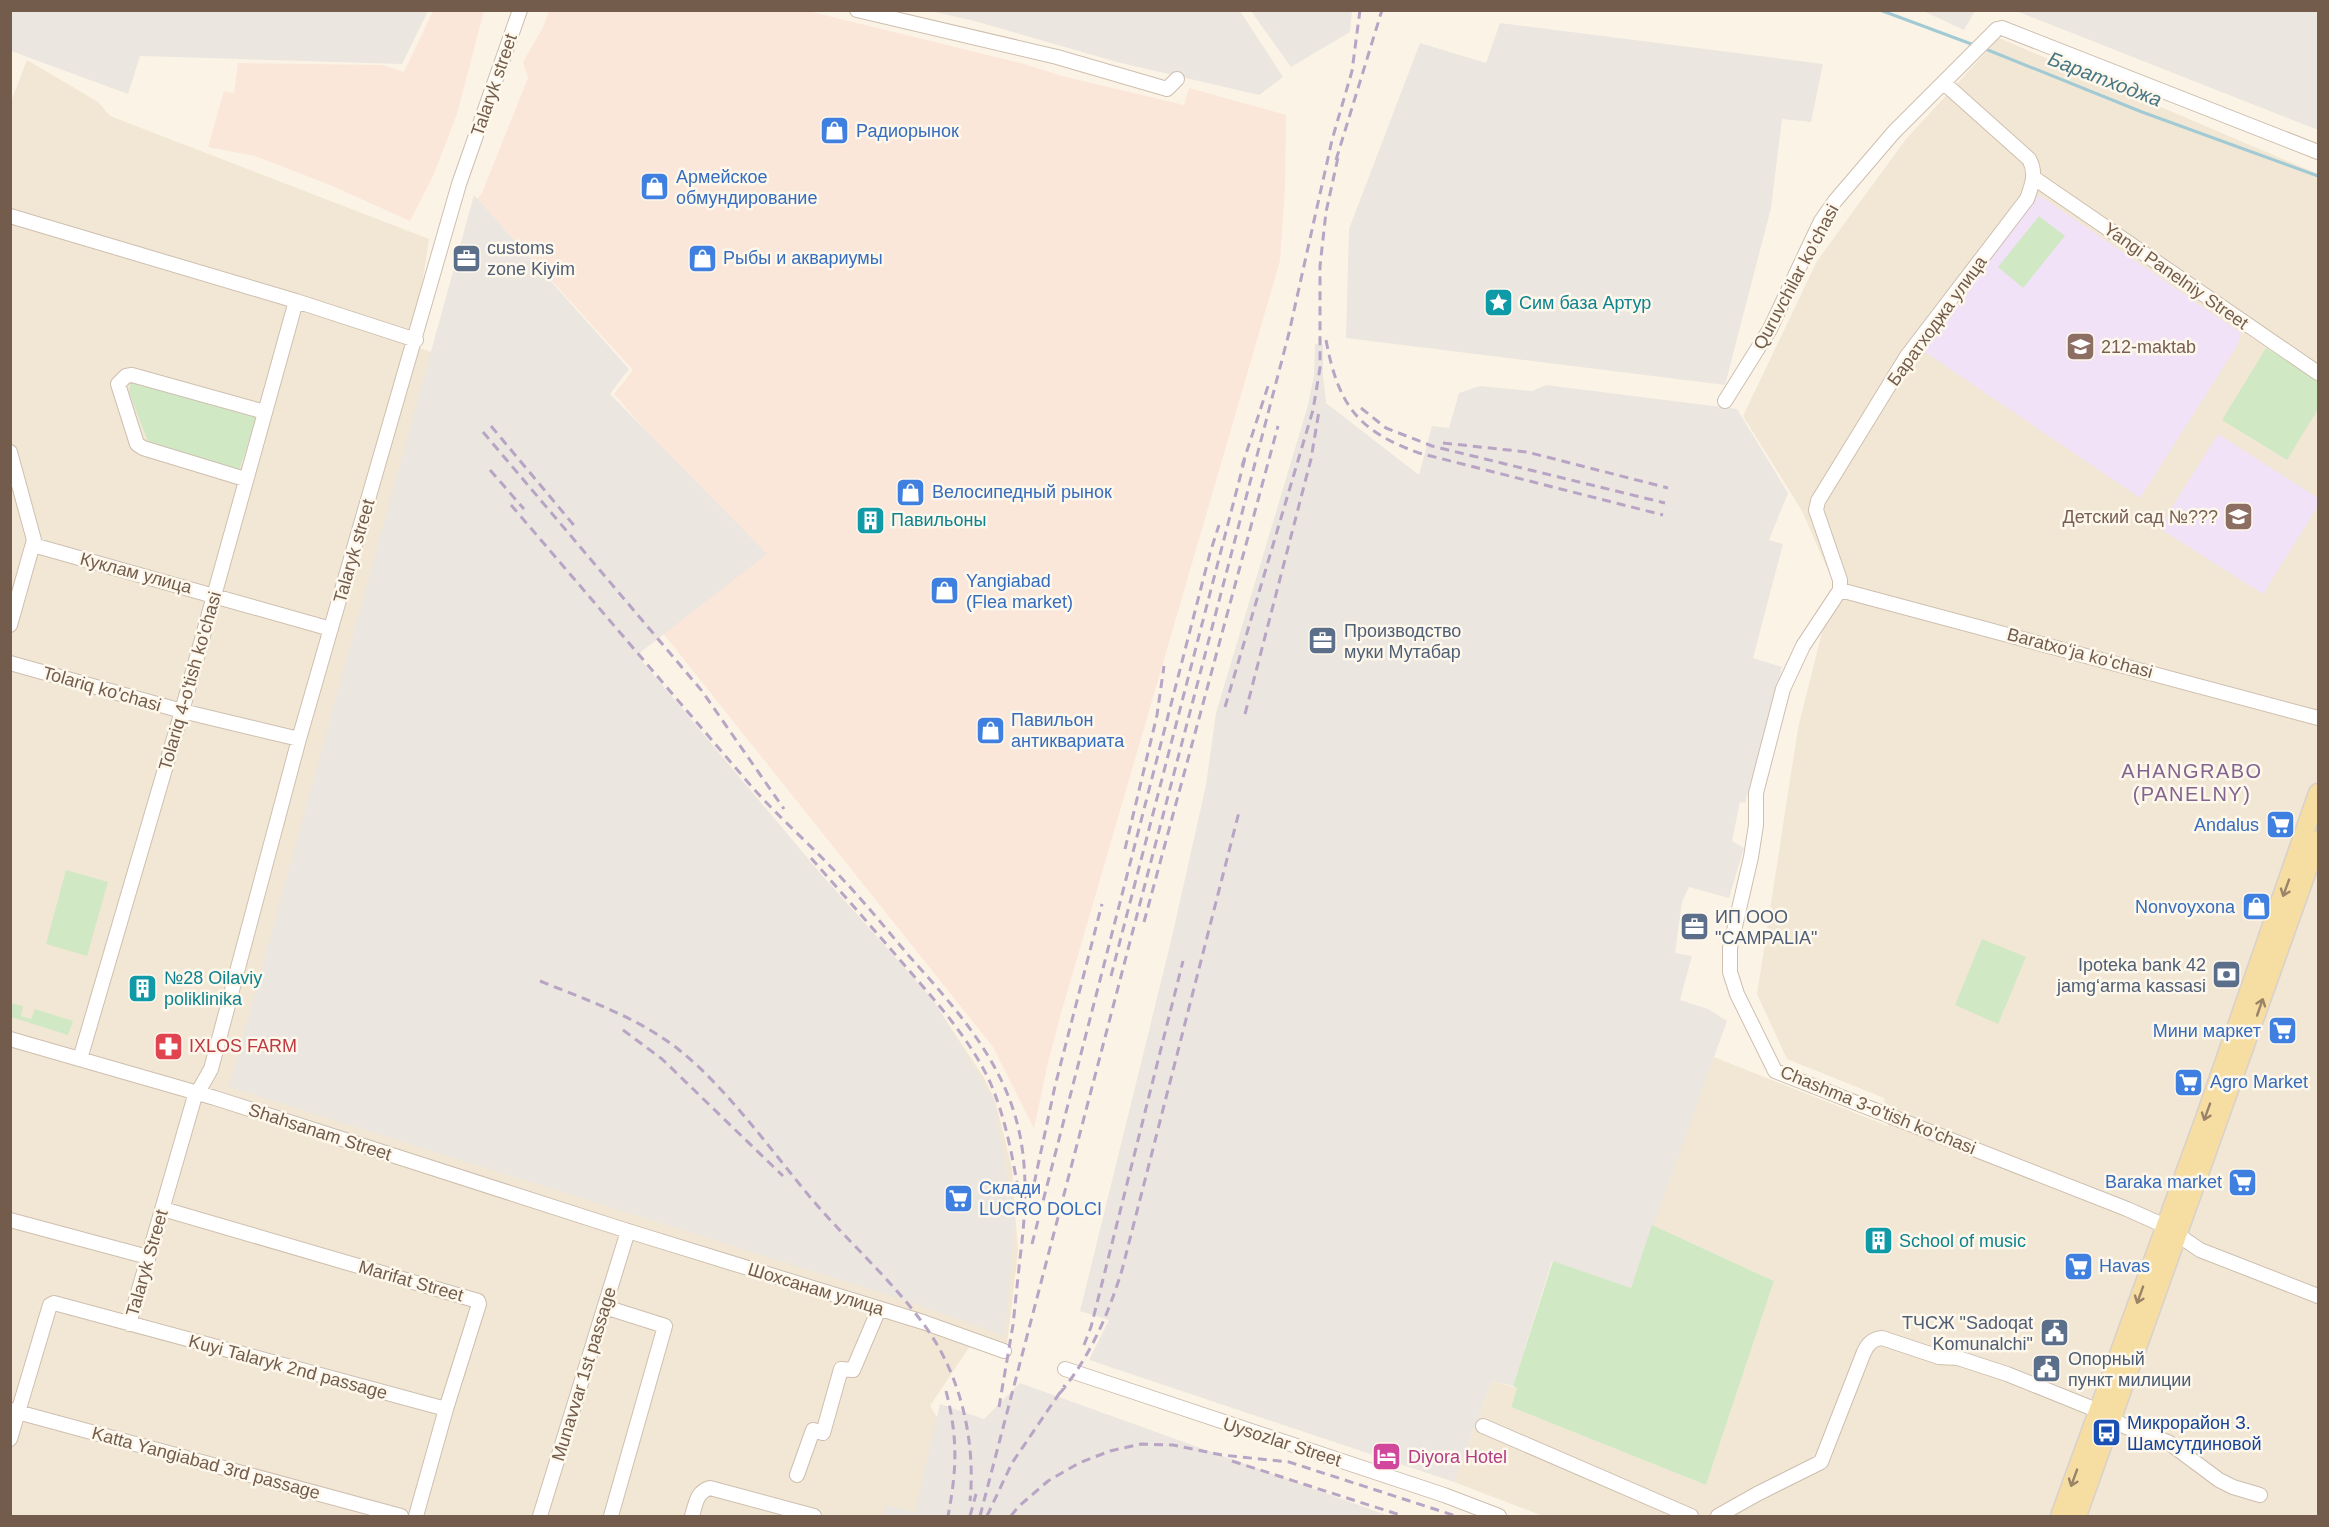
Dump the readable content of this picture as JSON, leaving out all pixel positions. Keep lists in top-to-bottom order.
{
  "streets": {
    "street": [
      "Talaryk street",
      "Yangi Panelniy Street",
      "Quruvchilar ko'chasi",
      "Баратходжа улица",
      "Куклам улица",
      "Baratxoʻja koʻchasi",
      "Tolariq 4-o'tish ko'chasi",
      "Tolariq ko'chasi",
      "Chashma 3-o'tish ko'chasi",
      "Shahsanam Street",
      "Talaryk Street",
      "Marifat Street",
      "Шохсанам улица",
      "Kuyi Talaryk 2nd passage",
      "Munavvar 1st passage",
      "Uysozlar Street",
      "Katta Yangiabad 3rd passage"
    ]
  },
  "crossings": [
    ["Talaryk street", "Куклам улица"],
    ["Talaryk street", "Tolariq ko'chasi"],
    ["Talaryk street", "Shahsanam Street"],
    ["Talaryk street", "Talaryk Street"],
    ["Yangi Panelniy Street", "Баратходжа улица"],
    ["Баратходжа улица", "Baratxoʻja koʻchasi"],
    ["Баратходжа улица", "Chashma 3-o'tish ko'chasi"],
    ["Куклам улица", "Tolariq 4-o'tish ko'chasi"],
    ["Baratxoʻja koʻchasi", "Chashma 3-o'tish ko'chasi"],
    ["Tolariq 4-o'tish ko'chasi", "Tolariq ko'chasi"],
    ["Tolariq 4-o'tish ko'chasi", "Shahsanam Street"],
    ["Shahsanam Street", "Talaryk Street"],
    ["Shahsanam Street", "Шохсанам улица"],
    ["Shahsanam Street", "Munavvar 1st passage"],
    ["Talaryk Street", "Marifat Street"],
    ["Talaryk Street", "Kuyi Talaryk 2nd passage"],
    ["Talaryk Street", "Katta Yangiabad 3rd passage"],
    ["Marifat Street", "Kuyi Talaryk 2nd passage"],
    ["Шохсанам улица", "Munavvar 1st passage"]
  ],
  "districts": ["AHANGRABO (PANELNY)"],
  "water": ["Баратходжа"],
  "places": {
    "shop": [
      "Радиорынок",
      "Армейское обмундирование",
      "Рыбы и аквариумы",
      "Велосипедный рынок",
      "Yangiabad (Flea market)",
      "Павильон антиквариата",
      "Nonvoyxona"
    ],
    "office": ["customs zone Kiyim", "Производство муки Мутабар", "ИП ООО \"CAMPALIA\""],
    "place": ["Сим база Артур"],
    "school or university": ["212-maktab", "Детский сад №???"],
    "building": ["Павильоны", "№28 Oilaviy poliklinika", "School of music"],
    "supermarket": [
      "Andalus",
      "Мини маркет",
      "Agro Market",
      "Baraka market",
      "Склади LUCRO DOLCI",
      "Havas"
    ],
    "bank": ["Ipoteka bank 42 jamgʻarma kassasi"],
    "pharmacy": ["IXLOS FARM"],
    "public building": ["ТЧСЖ \"Sadoqat Komunalchi\"", "Опорный пункт милиции"],
    "bus stop": ["Микрорайон З. Шамсутдиновой"],
    "hotel": ["Diyora Hotel"]
  }
}
